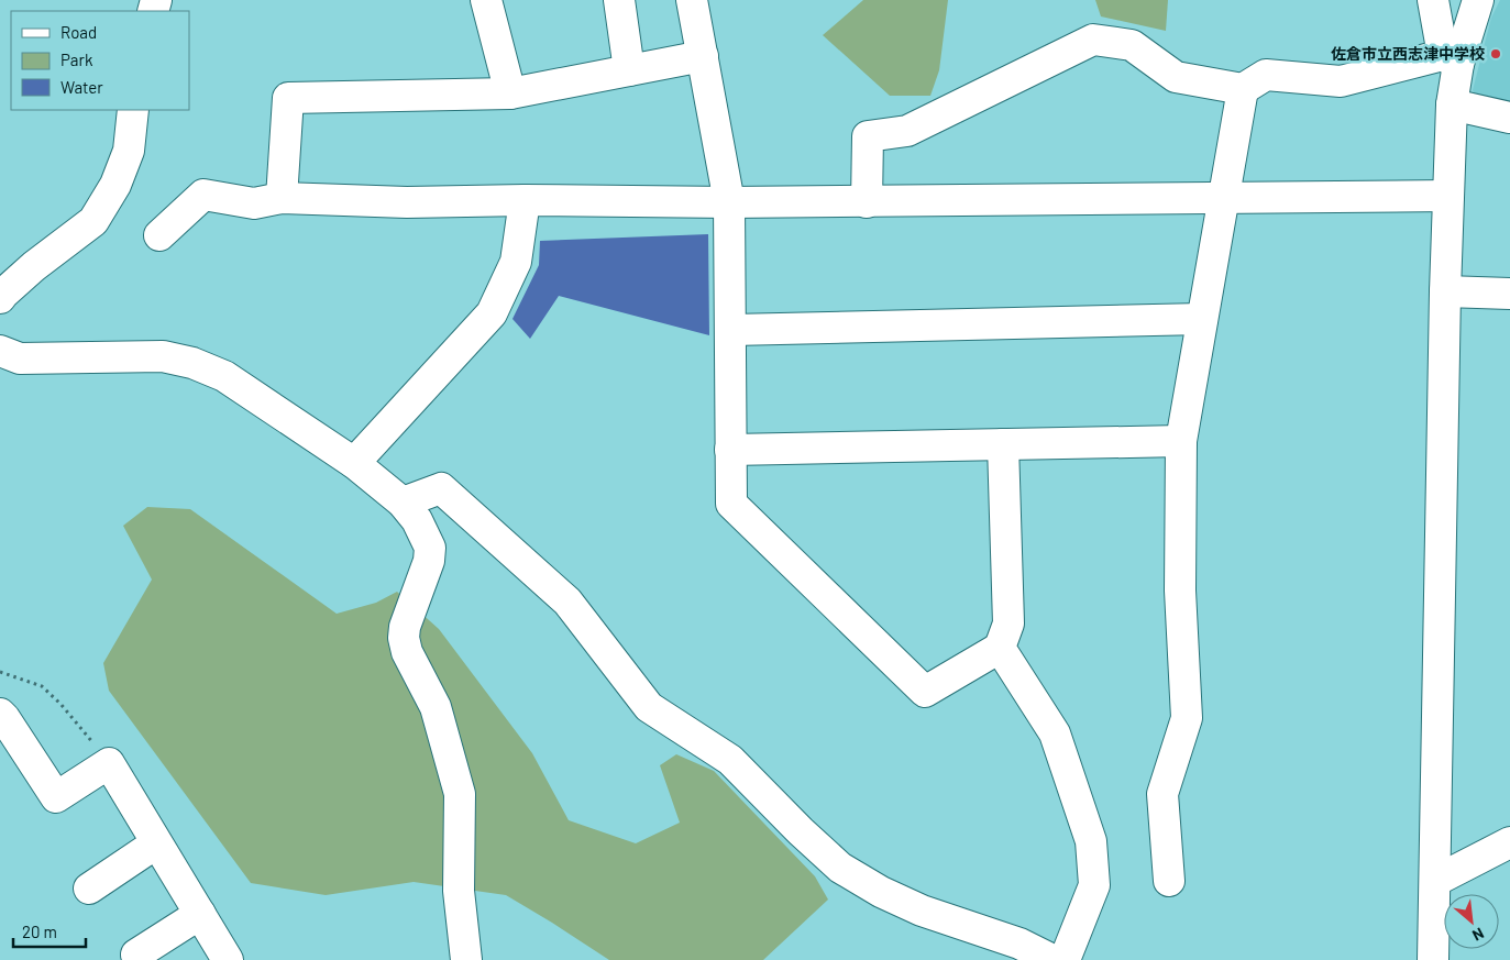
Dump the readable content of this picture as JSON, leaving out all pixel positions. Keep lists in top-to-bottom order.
{
  "places": ["佐倉市立西志津中学校"],
  "legend": ["Road", "Park", "Water"],
  "scale_bar": "20 m",
  "north": "bottom right"
}
